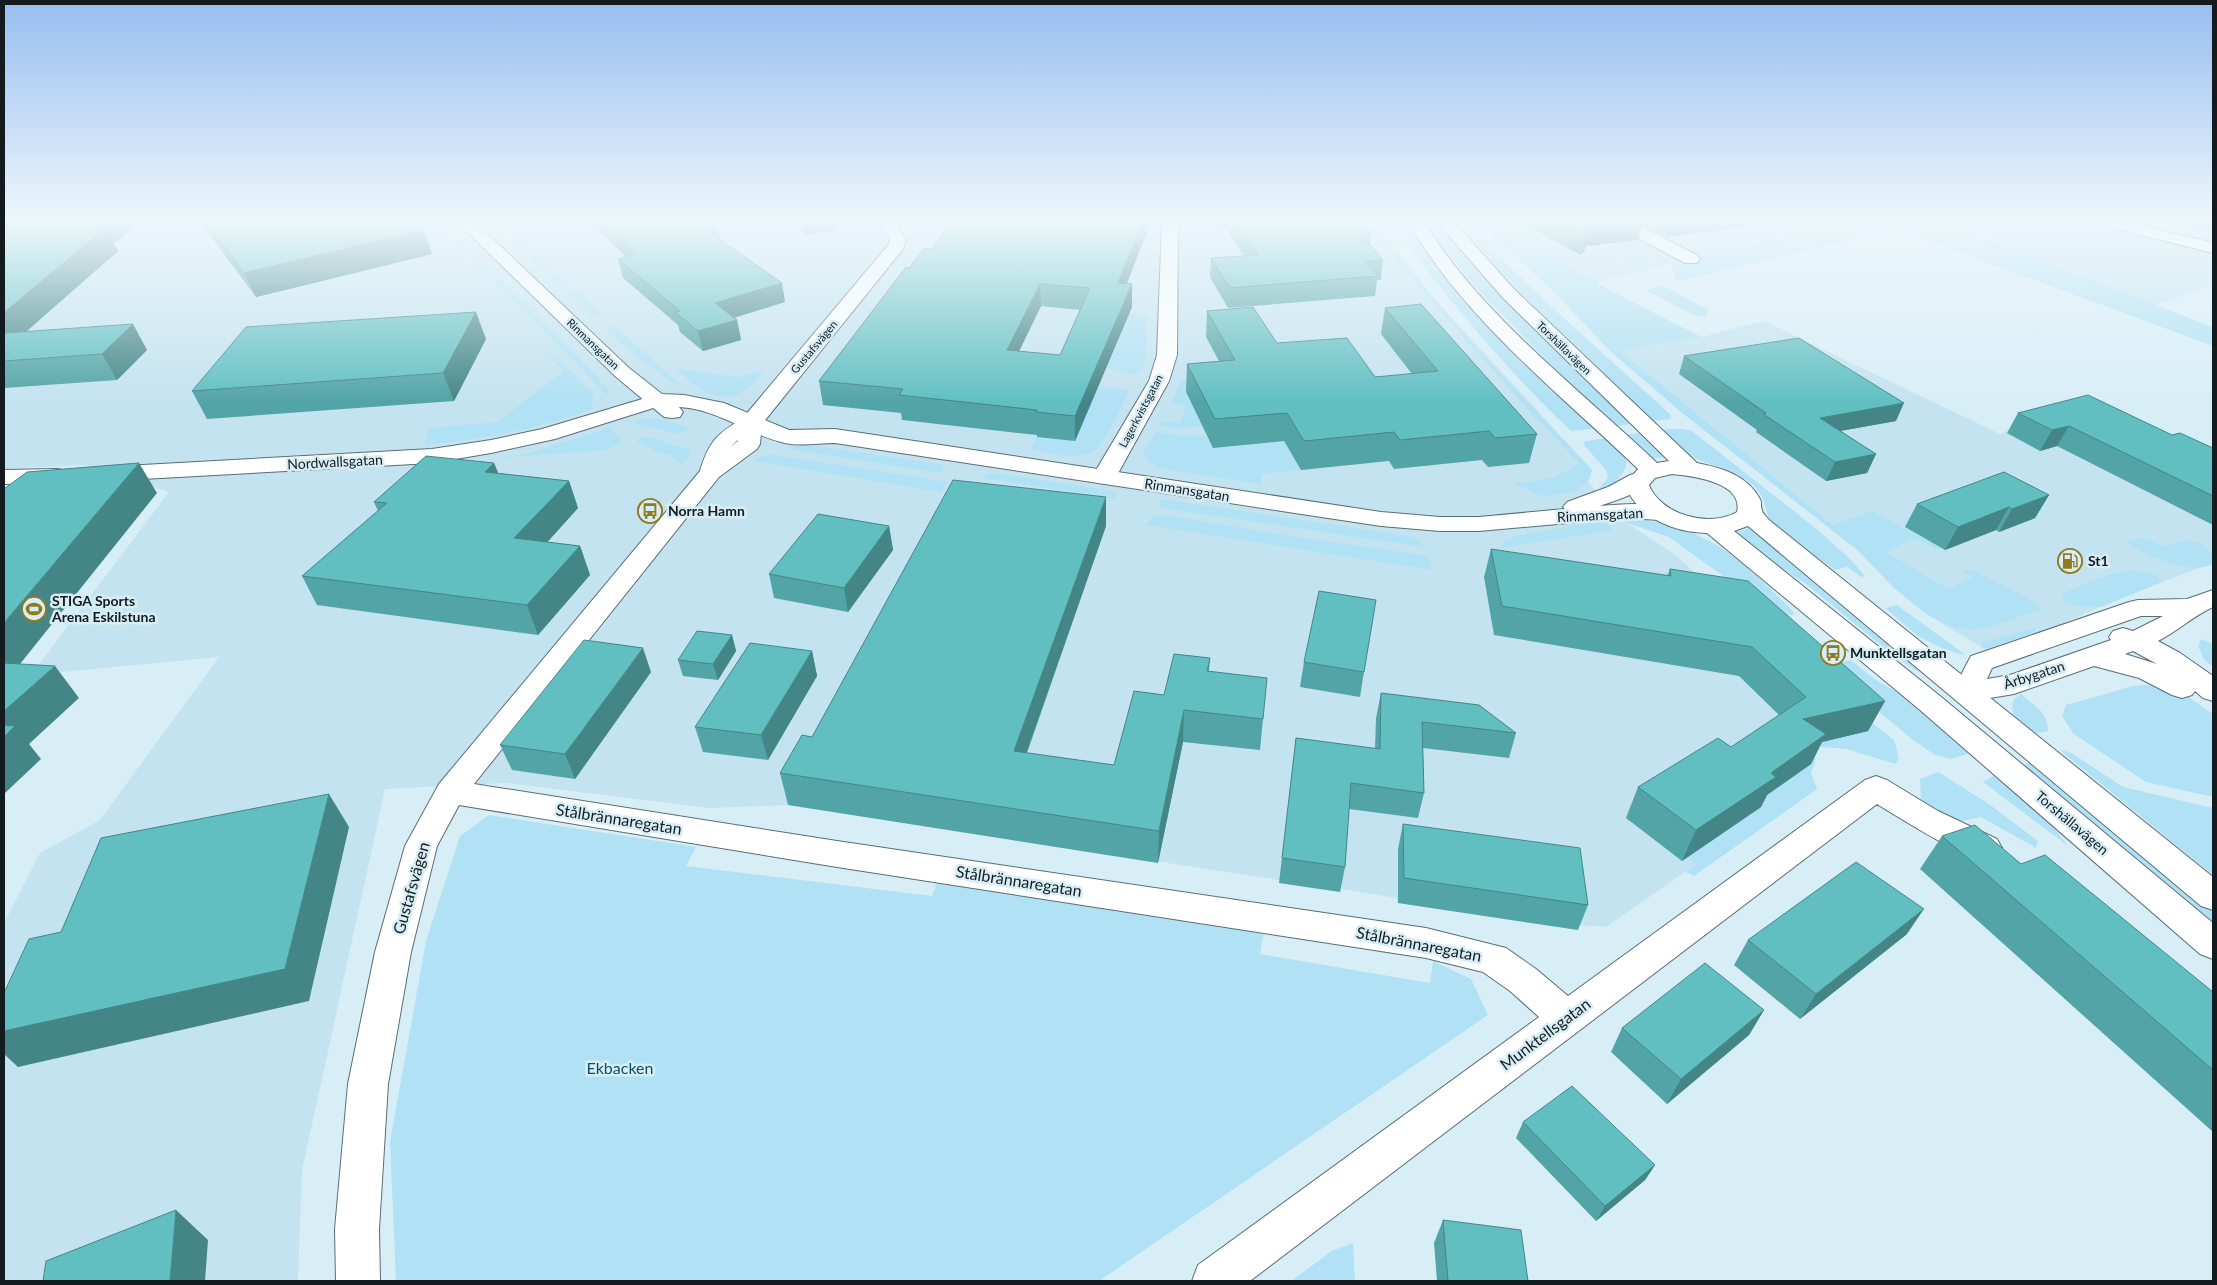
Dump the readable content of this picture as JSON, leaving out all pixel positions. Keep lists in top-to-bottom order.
{
  "streets": {
    "street": [
      "Rinmansgatan",
      "Gustafsvägen",
      "Torshällavägen",
      "Lagerkvistsgatan",
      "Nordwallsgatan",
      "Årbygatan",
      "Stålbrännaregatan",
      "Munktellsgatan"
    ]
  },
  "crossings": [
    ["Rinmansgatan", "Gustafsvägen"],
    ["Rinmansgatan", "Lagerkvistsgatan"],
    ["Rinmansgatan", "Nordwallsgatan"],
    ["Gustafsvägen", "Stålbrännaregatan"],
    ["Stålbrännaregatan", "Munktellsgatan"]
  ],
  "parks": ["Ekbacken"],
  "places": {
    "bus stop": ["Norra Hamn", "Munktellsgatan"],
    "fuel station": ["St1"],
    "sports": ["STIGA Sports Arena Eskilstuna"]
  }
}
